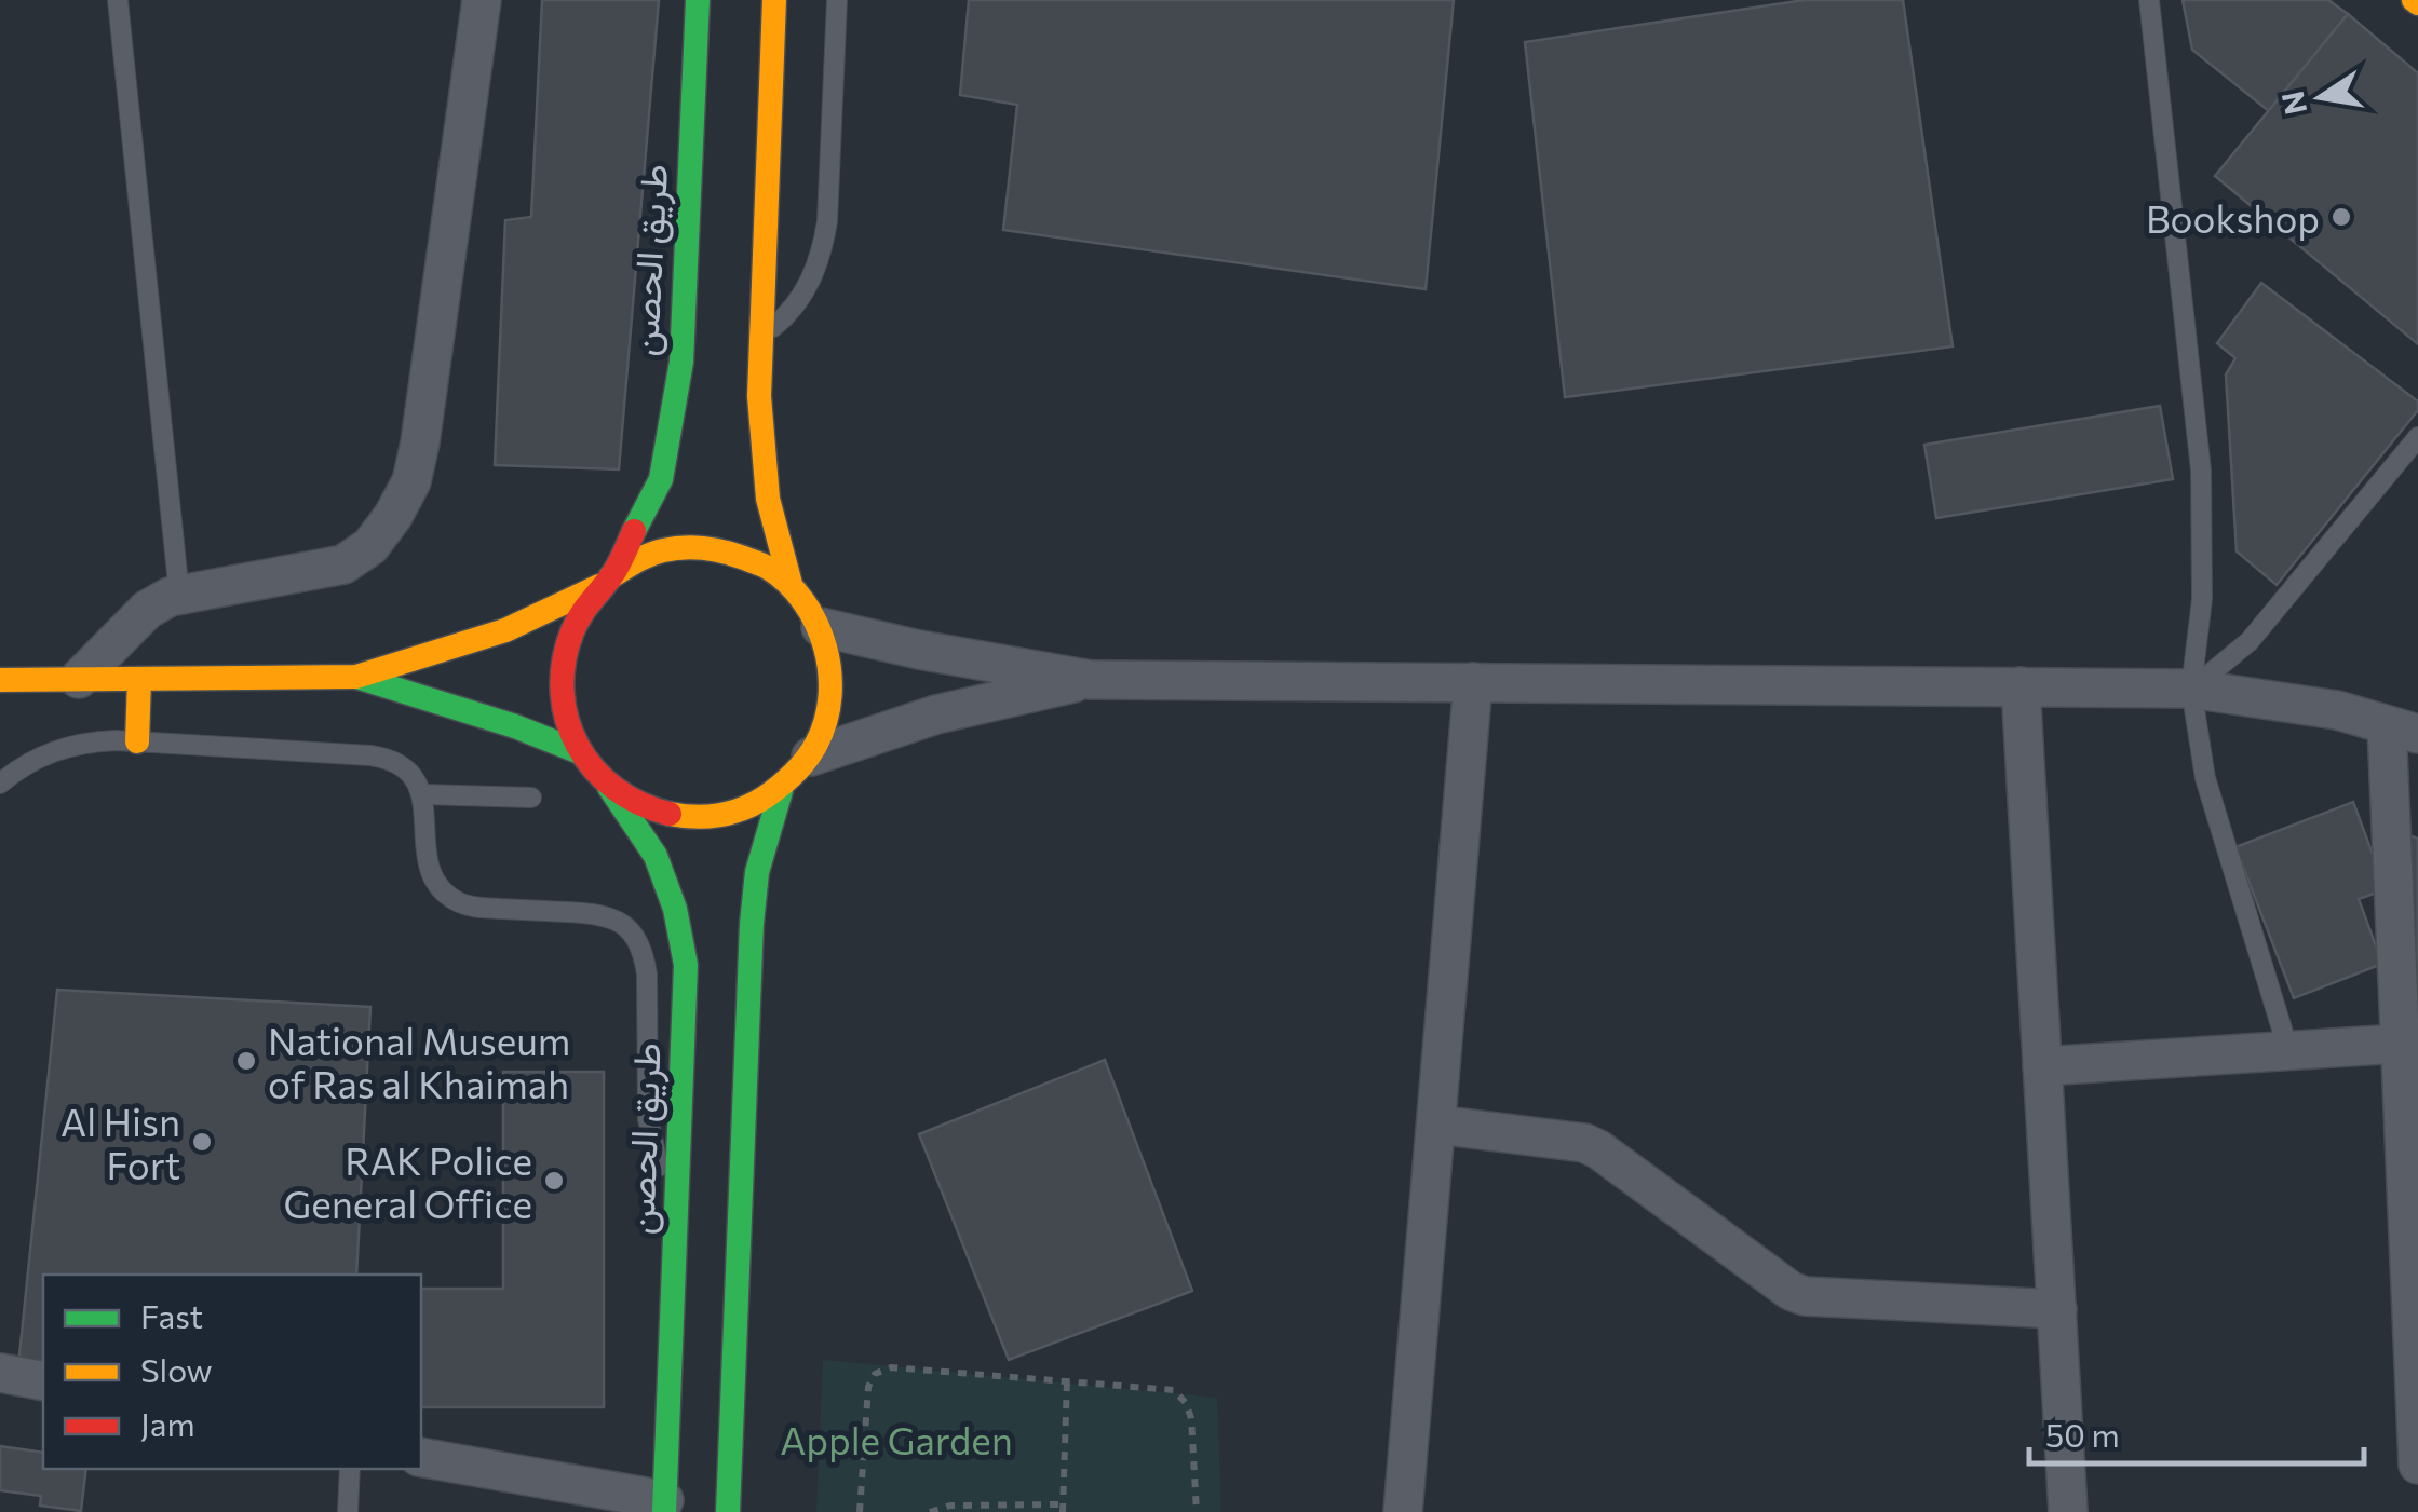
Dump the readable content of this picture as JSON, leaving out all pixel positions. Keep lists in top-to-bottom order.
{
  "streets": {
    "street": ["طريق الحصن"]
  },
  "parks": ["Apple Garden"],
  "places": [
    "Bookshop",
    "National Museum of Ras al Khaimah",
    "Al Hisn Fort",
    "RAK Police General Office"
  ],
  "legend": ["Fast", "Slow", "Jam"],
  "scale_bar": "50 m",
  "north": "left"
}
